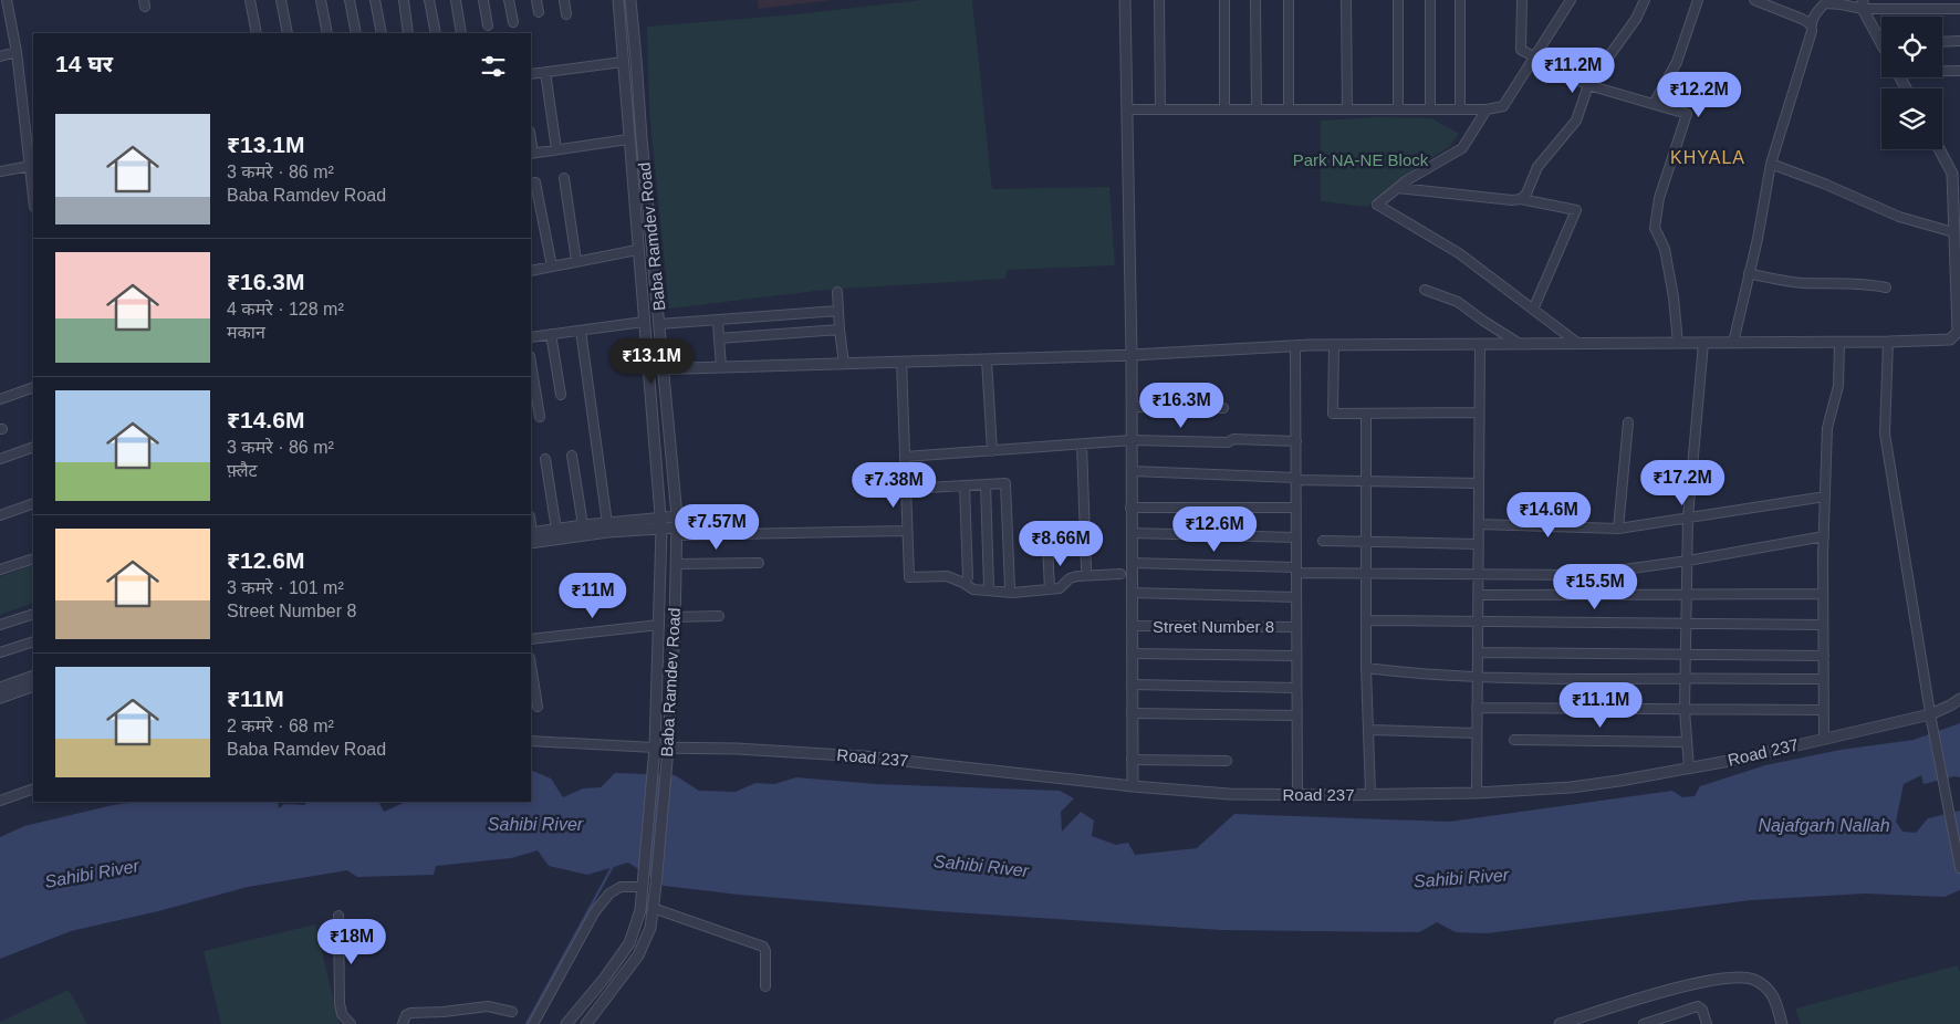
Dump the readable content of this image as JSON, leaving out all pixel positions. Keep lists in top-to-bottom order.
{
  "streets": {
    "street": ["Baba Ramdev Road", "Street Number 8", "Road 237"]
  },
  "crossings": [
    ["Baba Ramdev Road", "Road 237"]
  ],
  "districts": ["KHYALA"],
  "water": ["Sahibi River", "Najafgarh Nallah"],
  "parks": ["Park NA-NE Block"],
  "page": {
    "heading": "14 घर",
    "price": [
      "₹11.2M",
      "₹12.2M",
      "₹13.1M",
      "₹16.3M",
      "₹17.2M",
      "₹7.38M",
      "₹14.6M",
      "₹7.57M",
      "₹12.6M",
      "₹8.66M",
      "₹15.5M",
      "₹11M",
      "₹11.1M",
      "₹18M"
    ],
    "list": [
      {
        "name": "₹13.1M",
        "note": "3 कमरे · 86 m² · Baba Ramdev Road"
      },
      {
        "name": "₹16.3M",
        "note": "4 कमरे · 128 m² · मकान"
      },
      {
        "name": "₹14.6M",
        "note": "3 कमरे · 86 m² · फ़्लैट"
      },
      {
        "name": "₹12.6M",
        "note": "3 कमरे · 101 m² · Street Number 8"
      },
      {
        "name": "₹11M",
        "note": "2 कमरे · 68 m² · Baba Ramdev Road"
      }
    ]
  }
}
